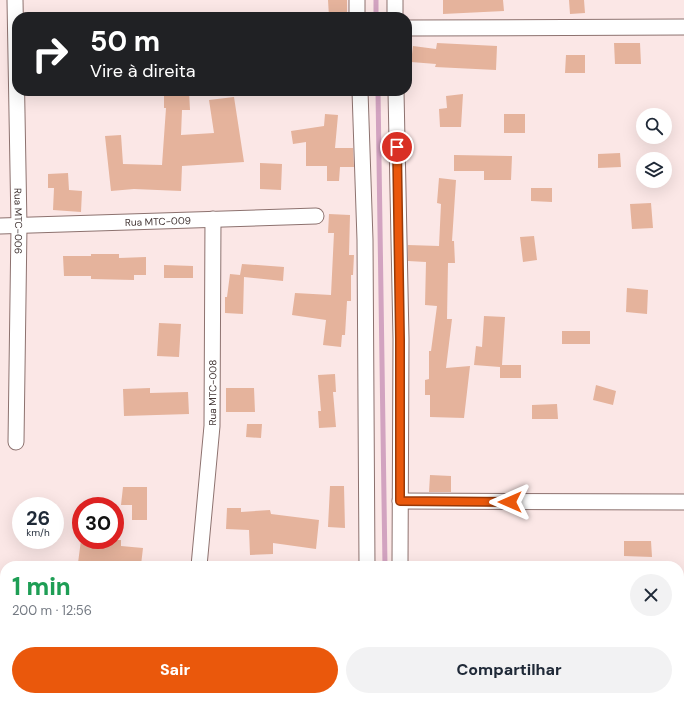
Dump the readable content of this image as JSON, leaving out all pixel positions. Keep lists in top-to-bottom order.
{
  "streets": {
    "street": ["Rua MTC-006", "Rua MTC-009", "Rua MTC-008"]
  },
  "crossings": [
    ["Rua MTC-006", "Rua MTC-009"],
    ["Rua MTC-009", "Rua MTC-008"]
  ],
  "page": {
    "turn": ["50 m", "Vire à direita"],
    "speed": "26 km/h",
    "limit": "30",
    "heading": ["1 min", "200 m · 12:56"],
    "buttons": ["Sair", "Compartilhar"]
  }
}
